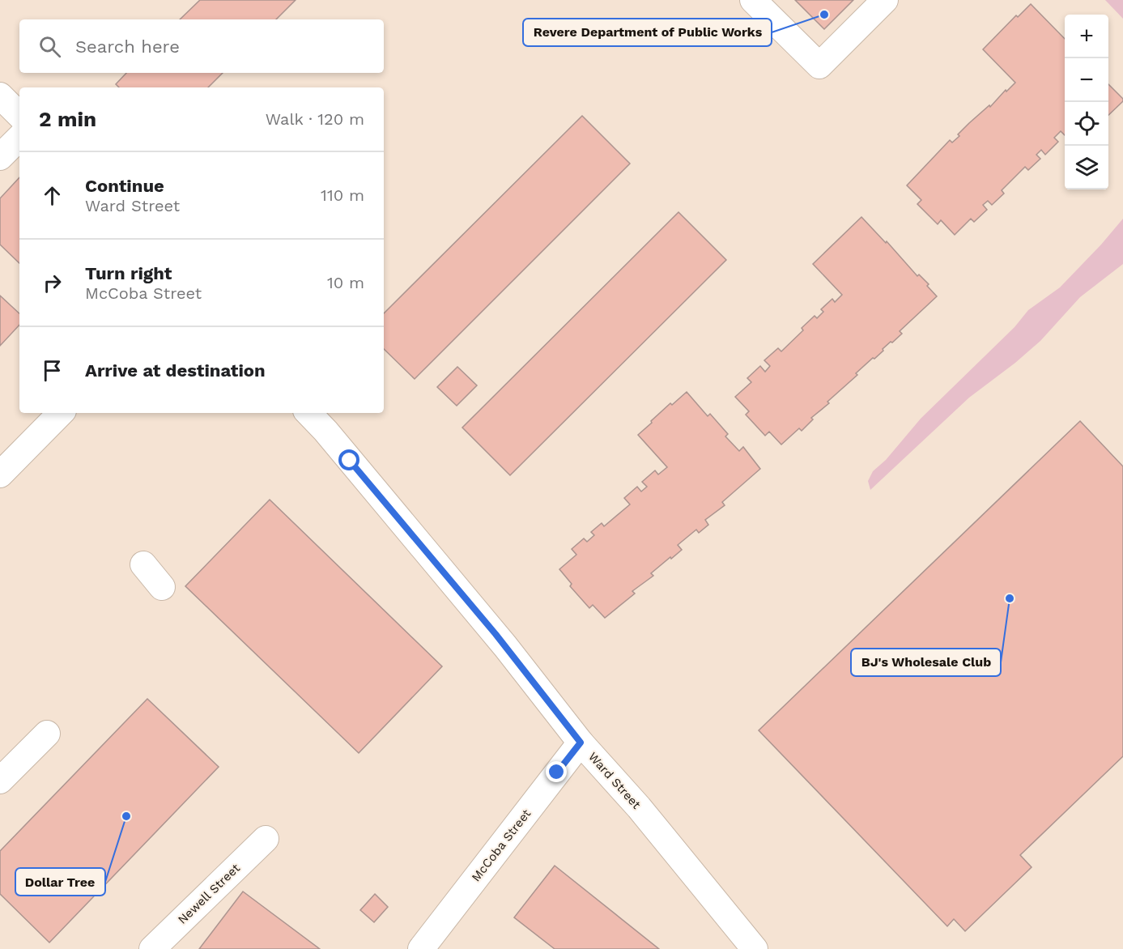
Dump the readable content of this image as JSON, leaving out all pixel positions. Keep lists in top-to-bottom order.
{
  "streets": {
    "street": ["Ward Street", "McCoba Street", "Newell Street"]
  },
  "crossings": [
    ["Ward Street", "McCoba Street"]
  ],
  "places": ["Revere Department of Public Works", "BJ's Wholesale Club", "Dollar Tree"],
  "page": {
    "map_buttons": ["+", "−"],
    "search": "Search here",
    "heading": ["2 min", "Walk · 120 m"],
    "list": [
      ["Continue", "Ward Street", "110 m"],
      ["Turn right", "McCoba Street", "10 m"],
      "Arrive at destination"
    ]
  }
}
